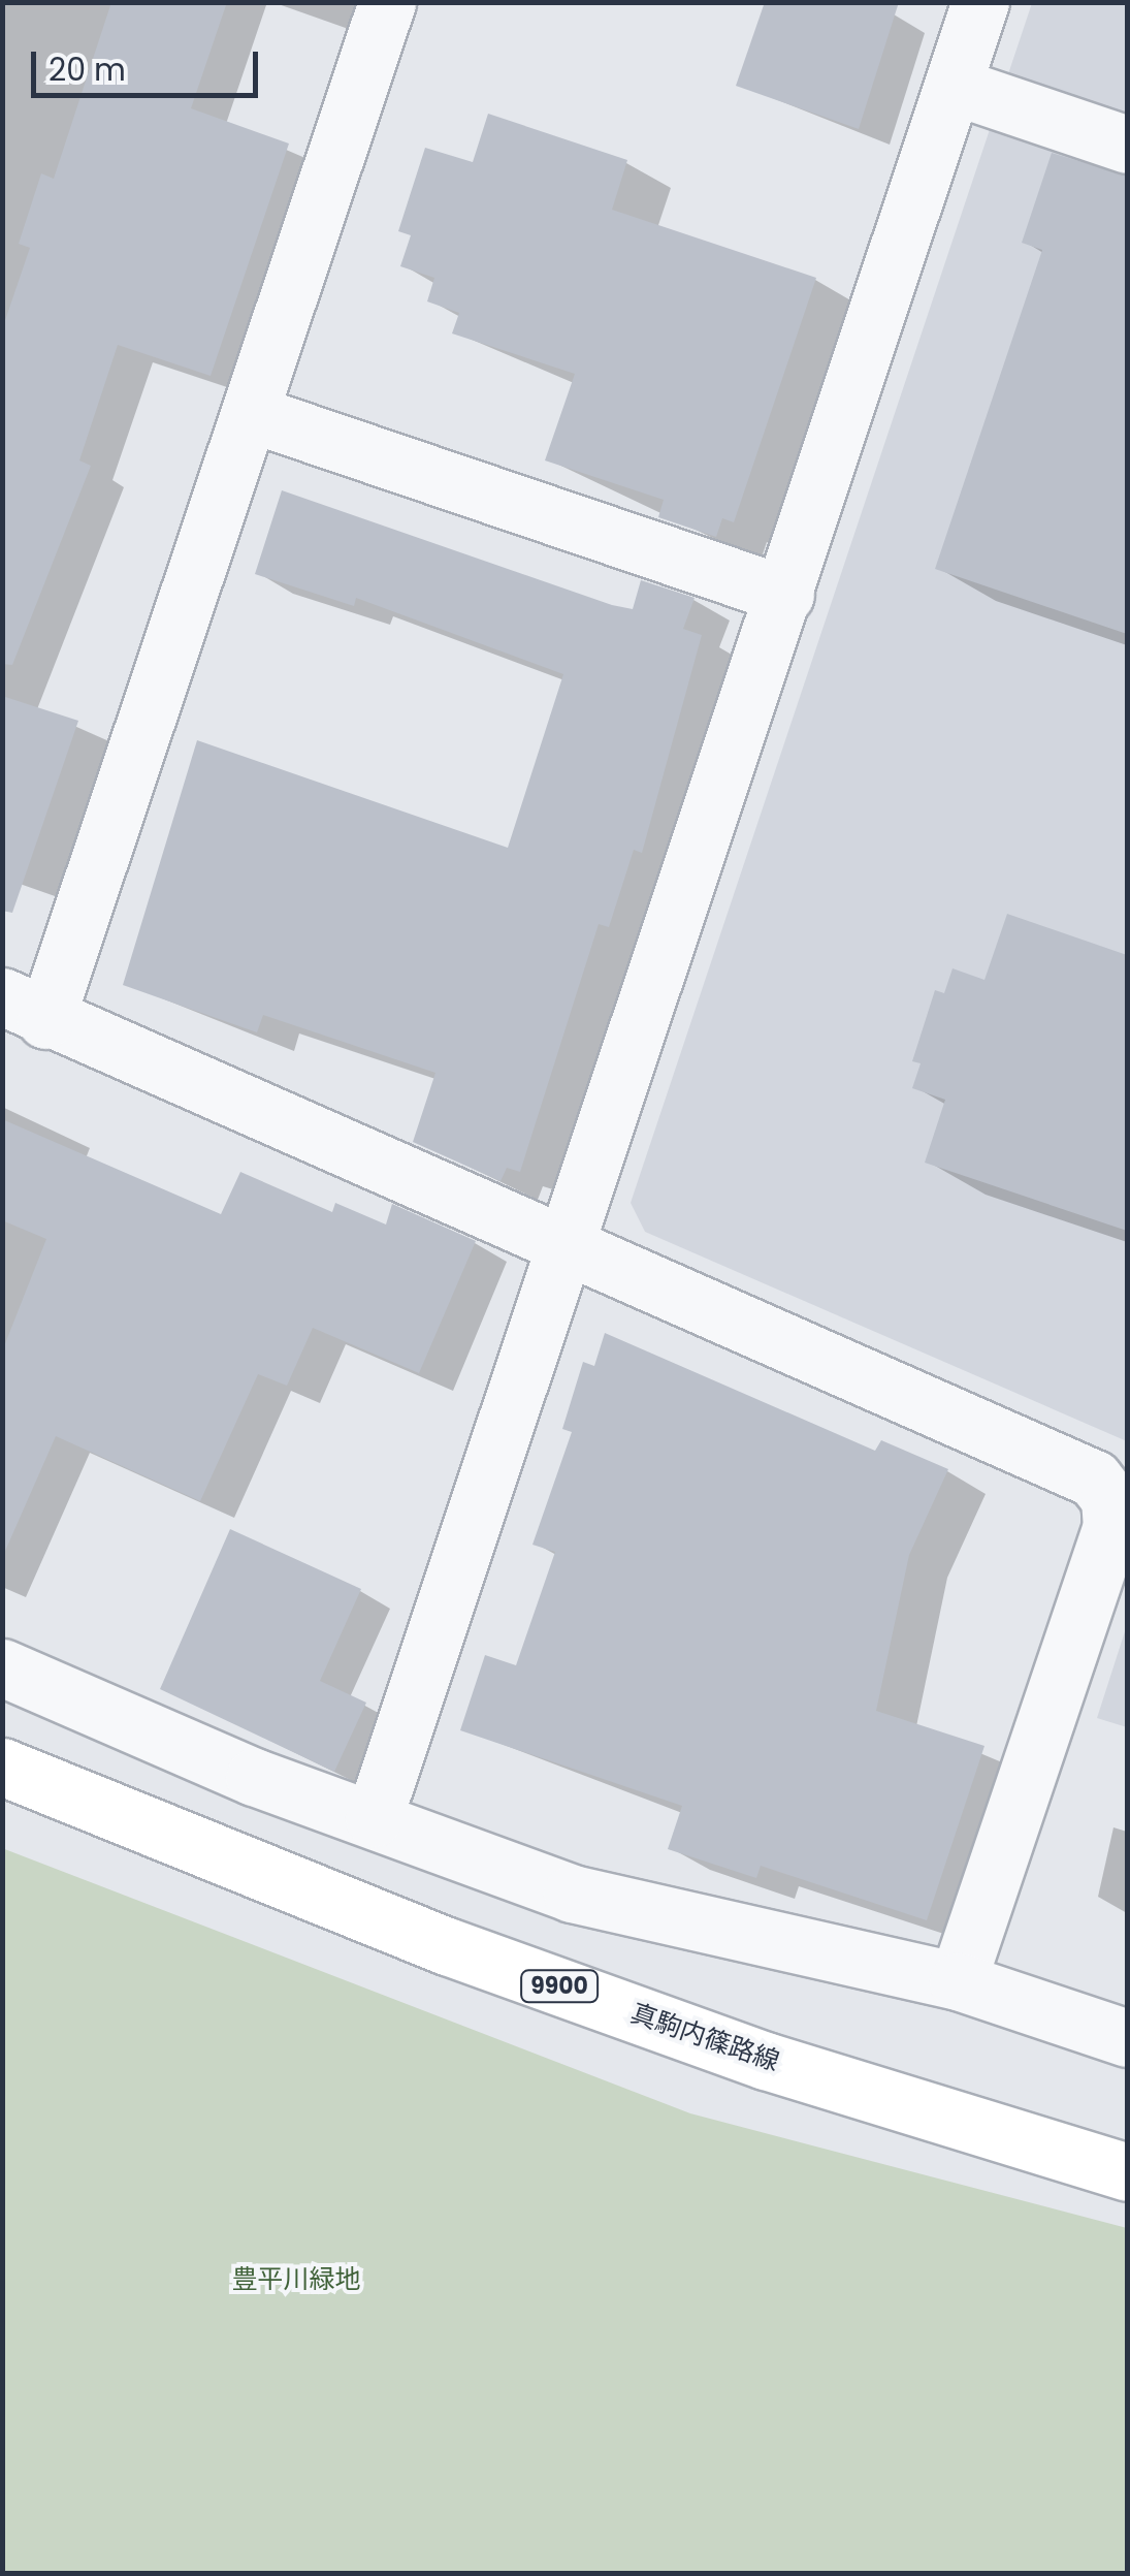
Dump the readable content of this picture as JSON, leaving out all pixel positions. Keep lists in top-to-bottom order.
{
  "streets": {
    "main road": ["9900", "真駒内篠路線"]
  },
  "parks": ["豊平川緑地"],
  "scale_bar": "20 m"
}
